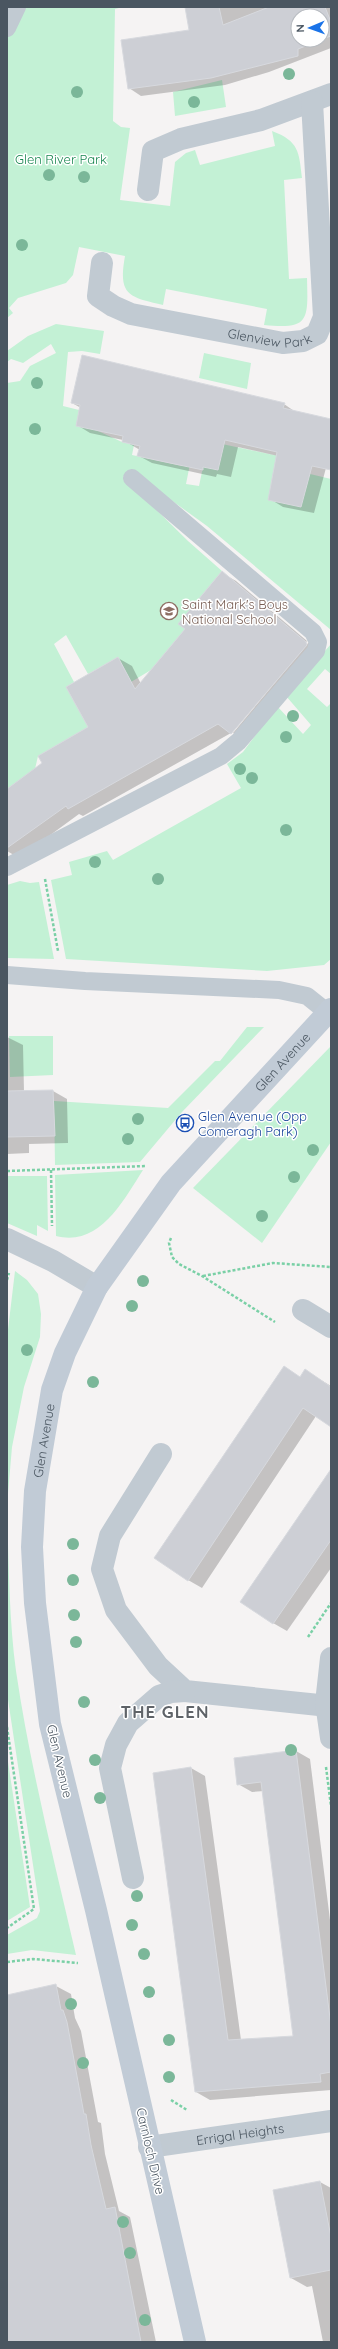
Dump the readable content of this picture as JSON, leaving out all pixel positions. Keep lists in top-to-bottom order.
{
  "streets": {
    "street": [
      "Glenview Park",
      "Glen Avenue",
      "Errigal Heights",
      "Carnloch Drive"
    ]
  },
  "crossings": [
    ["Glen Avenue", "Carnloch Drive"],
    ["Errigal Heights", "Carnloch Drive"]
  ],
  "districts": ["THE GLEN"],
  "parks": ["Glen River Park"],
  "places": {
    "school or university": ["Saint Mark's Boys National School"],
    "bus stop": ["Glen Avenue (Opp Comeragh Park)"]
  },
  "north": "left"
}
